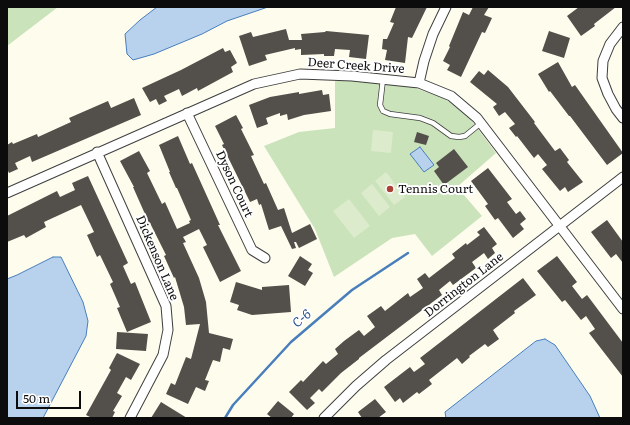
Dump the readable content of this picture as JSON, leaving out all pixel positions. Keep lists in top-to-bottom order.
{
  "streets": {
    "street": [
      "Deer Creek Drive",
      "Dyson Court",
      "Dickenson Lane",
      "Dorrington Lane"
    ]
  },
  "crossings": [
    ["Deer Creek Drive", "Dyson Court"],
    ["Deer Creek Drive", "Dickenson Lane"],
    ["Deer Creek Drive", "Dorrington Lane"]
  ],
  "water": ["C-6"],
  "places": ["Tennis Court"],
  "scale_bar": "50 m"
}
